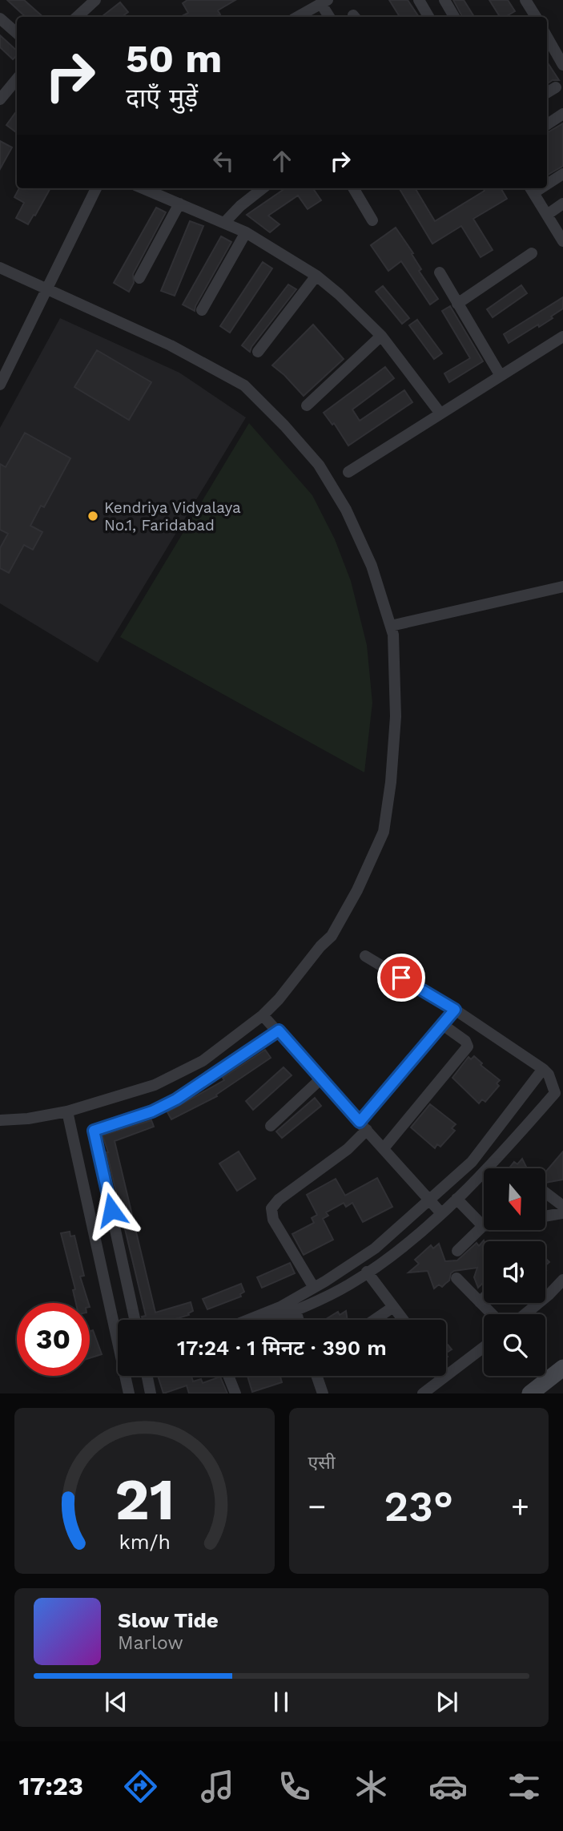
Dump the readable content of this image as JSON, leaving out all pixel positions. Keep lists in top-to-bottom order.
{
  "places": ["Kendriya Vidyalaya No.1, Faridabad"],
  "north": "bottom",
  "page": {
    "turn": ["50 m", "दाएँ मुड़ें"],
    "limit": "30",
    "trip": "17:24 · 1 मिनट · 390 m",
    "tile": "एसी",
    "heat": ["−", "23°", "+"],
    "song": ["Slow Tide", "Marlow"],
    "tabs": "17:23",
    "gauge": ["21", "km/h"]
  }
}
